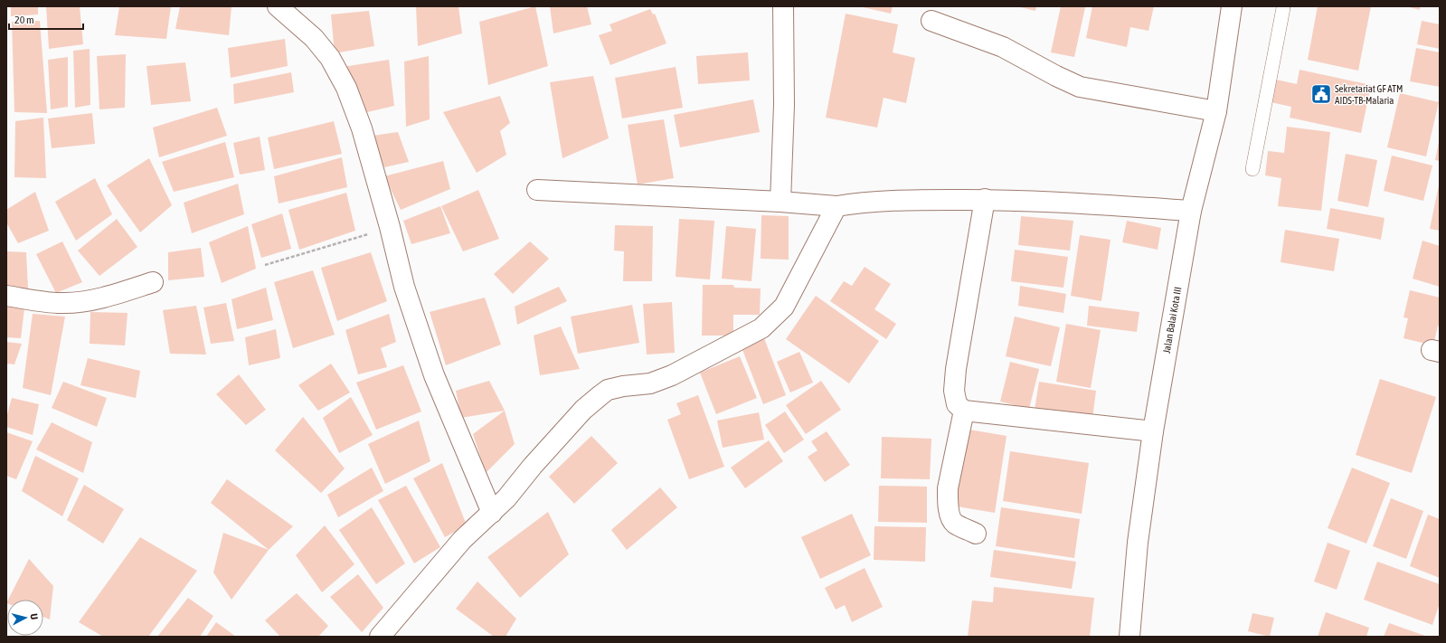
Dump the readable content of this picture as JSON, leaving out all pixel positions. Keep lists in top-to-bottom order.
{
  "streets": {
    "street": ["Jalan Balai Kota III"]
  },
  "places": {
    "public building": ["Sekretariat GF ATM AIDS-TB-Malaria"]
  },
  "scale_bar": "20 m",
  "north": "right"
}
